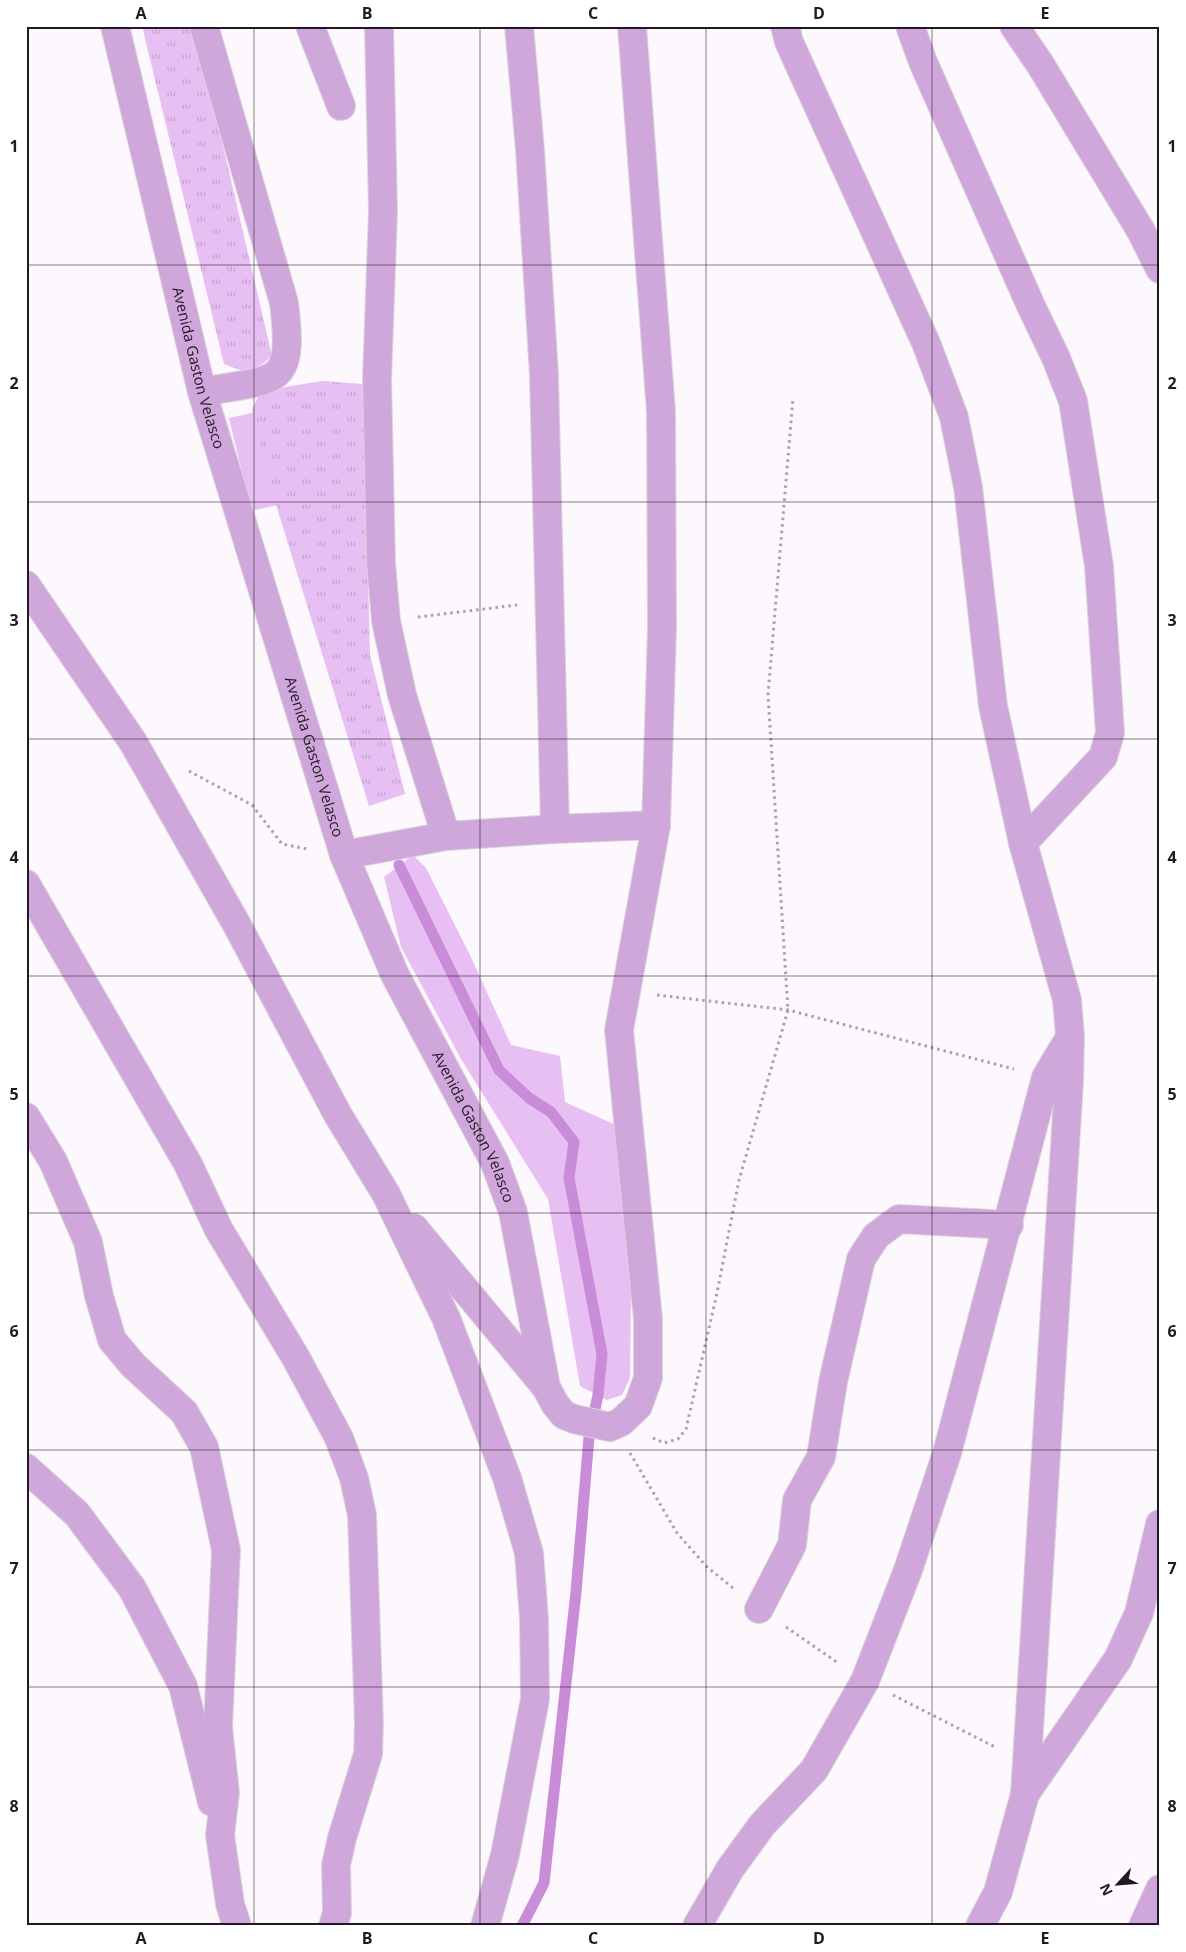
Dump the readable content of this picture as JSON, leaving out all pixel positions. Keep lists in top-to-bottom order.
{
  "streets": {
    "street": ["Avenida Gaston Velasco"]
  },
  "north": "bottom left",
  "grid": {
    "columns": [
      "A",
      "B",
      "C",
      "D",
      "E"
    ],
    "rows": [
      "1",
      "2",
      "3",
      "4",
      "5",
      "6",
      "7",
      "8"
    ]
  }
}
